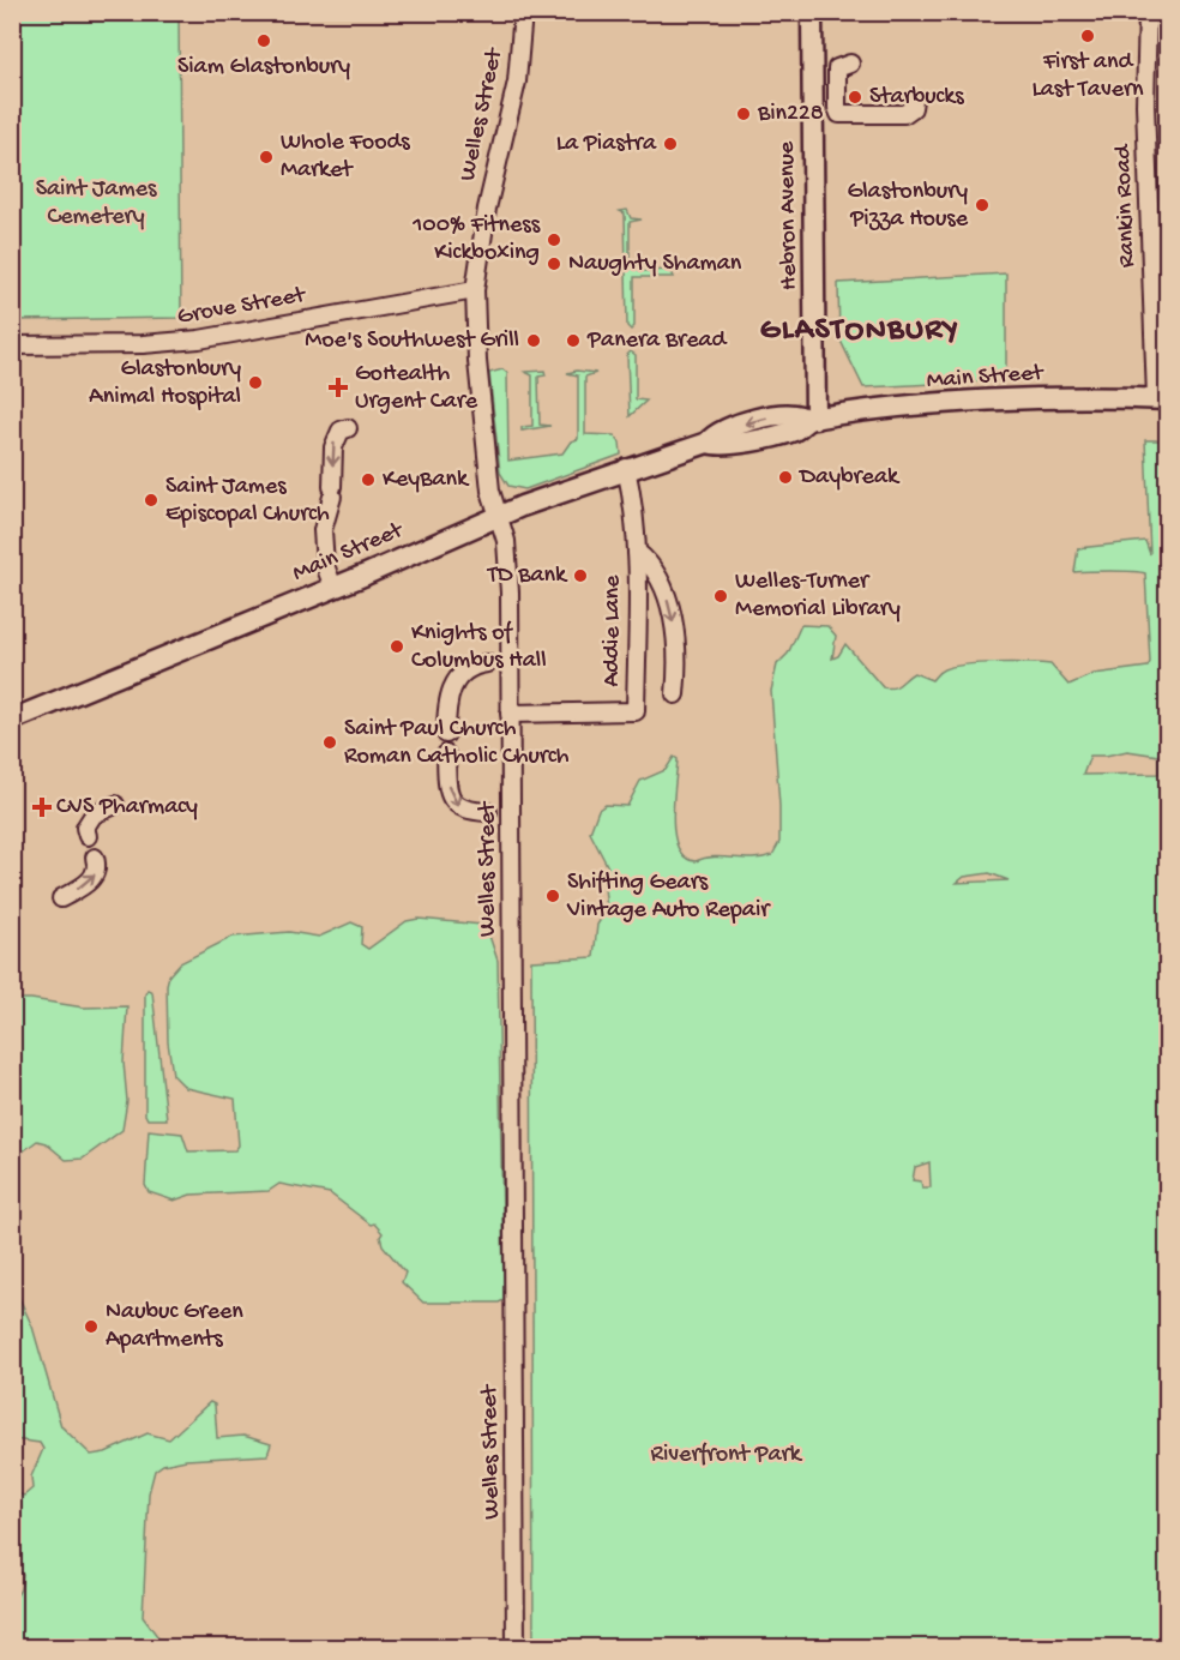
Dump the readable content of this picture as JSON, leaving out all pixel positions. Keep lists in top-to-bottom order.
{
  "streets": {
    "main road": ["Hebron Avenue", "Main Street"],
    "street": [
      "Welles Street",
      "Rankin Road",
      "Grove Street",
      "Addie Lane"
    ]
  },
  "crossings": [
    ["Welles Street", "Grove Street"],
    ["Welles Street", "Main Street"],
    ["Welles Street", "Addie Lane"],
    ["Rankin Road", "Main Street"],
    ["Hebron Avenue", "Main Street"],
    ["Main Street", "Addie Lane"]
  ],
  "districts": ["GLASTONBURY"],
  "parks": ["Saint James Cemetery", "Riverfront Park"],
  "places": {
    "other": [
      "First and Last Tavern",
      "Siam Glastonbury",
      "Starbucks",
      "Bin228",
      "La Piastra",
      "Whole Foods Market",
      "Glastonbury Pizza House",
      "100% Fitness Kickboxing",
      "Naughty Shaman",
      "Moe's Southwest Grill",
      "Panera Bread",
      "Glastonbury Animal Hospital",
      "Daybreak",
      "KeyBank",
      "Saint James Episcopal Church",
      "TD Bank",
      "Welles-Turner Memorial Library",
      "Knights of Columbus Hall",
      "Saint Paul Church Roman Catholic Church",
      "Shifting Gears Vintage Auto Repair",
      "Naubuc Green Apartments"
    ],
    "health": ["GoHealth Urgent Care", "CVS Pharmacy"]
  }
}
